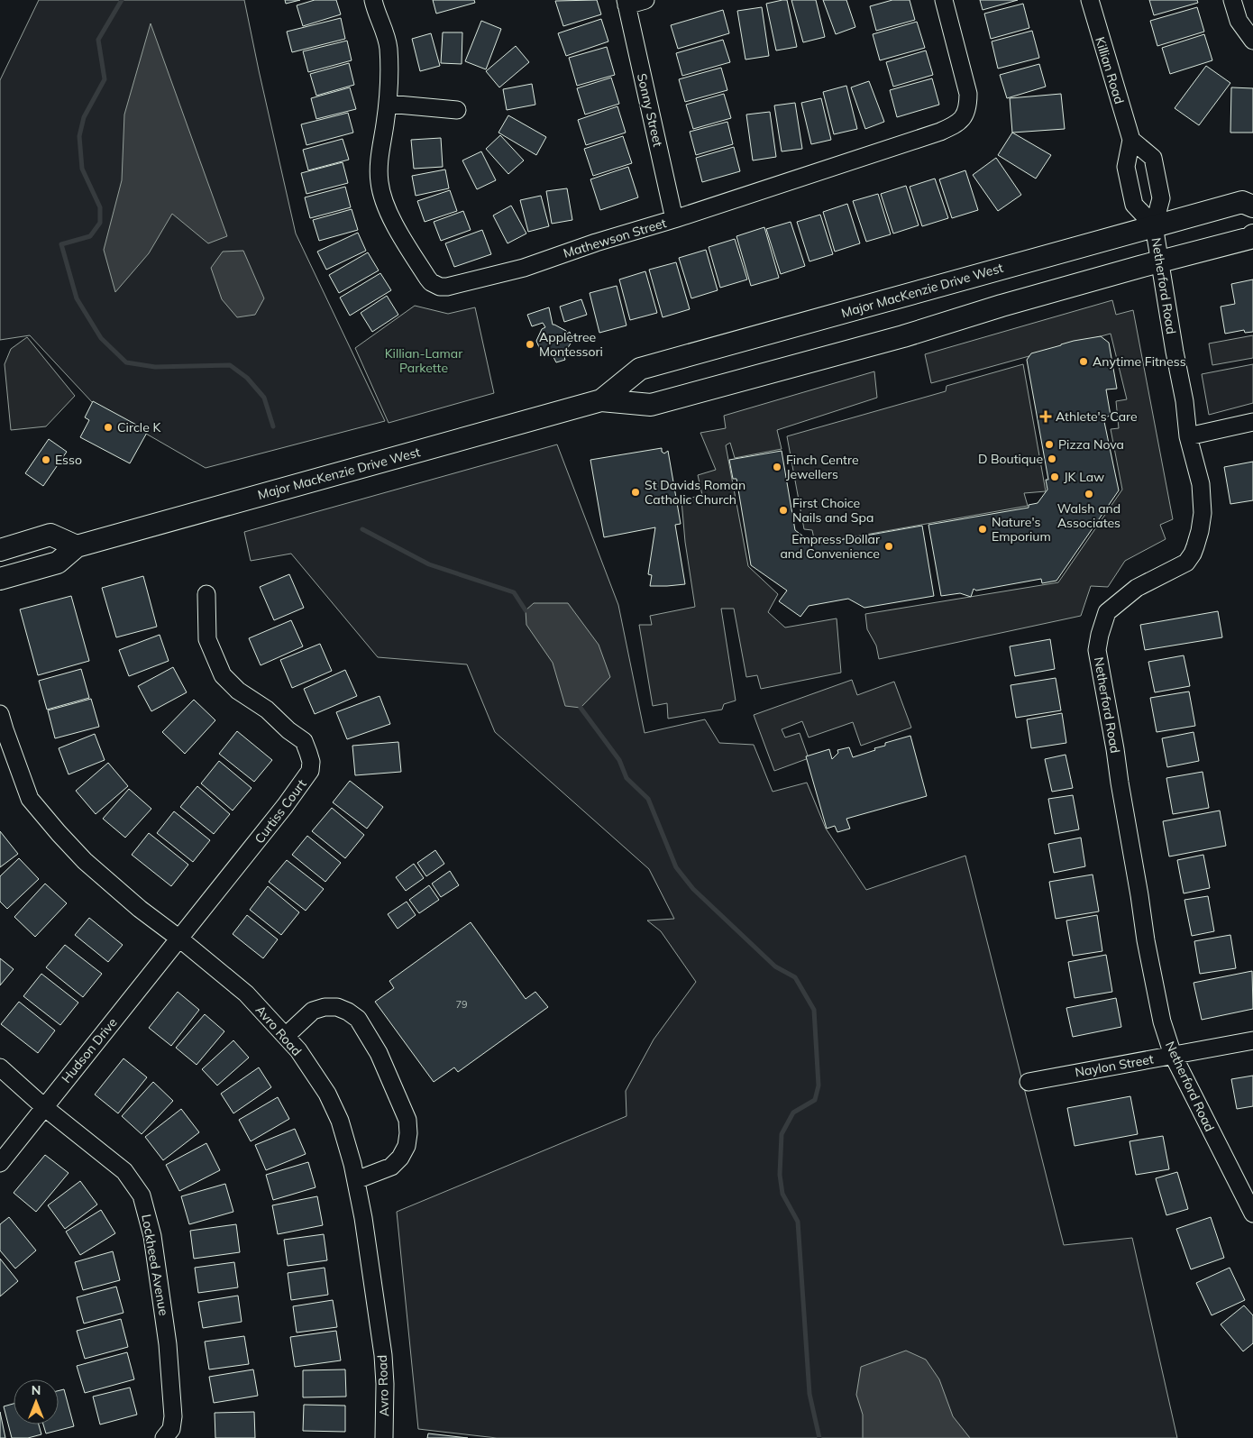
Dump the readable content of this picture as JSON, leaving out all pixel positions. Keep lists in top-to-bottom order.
{
  "streets": {
    "main road": ["Major MacKenzie Drive West"],
    "street": [
      "Killian Road",
      "Sonny Street",
      "Mathewson Street",
      "Netherford Road",
      "Curtiss Court",
      "Avro Road",
      "Hudson Drive",
      "Naylon Street",
      "Lockheed Avenue"
    ]
  },
  "crossings": [
    ["Killian Road", "Netherford Road"],
    ["Killian Road", "Major MacKenzie Drive West"],
    ["Sonny Street", "Mathewson Street"],
    ["Netherford Road", "Major MacKenzie Drive West"],
    ["Netherford Road", "Naylon Street"],
    ["Curtiss Court", "Avro Road"],
    ["Curtiss Court", "Hudson Drive"],
    ["Avro Road", "Hudson Drive"],
    ["Hudson Drive", "Lockheed Avenue"]
  ],
  "parks": ["Killian-Lamar Parkette"],
  "places": {
    "other": [
      "Appletree Montessori",
      "Anytime Fitness",
      "Circle K",
      "Pizza Nova",
      "D Boutique",
      "Esso",
      "Finch Centre Jewellers",
      "JK Law",
      "St Davids Roman Catholic Church",
      "Walsh and Associates",
      "First Choice Nails and Spa",
      "Nature's Emporium",
      "Empress Dollar and Convenience"
    ],
    "health": ["Athlete's Care"]
  },
  "house_numbers": ["79"],
  "north": "top"
}
